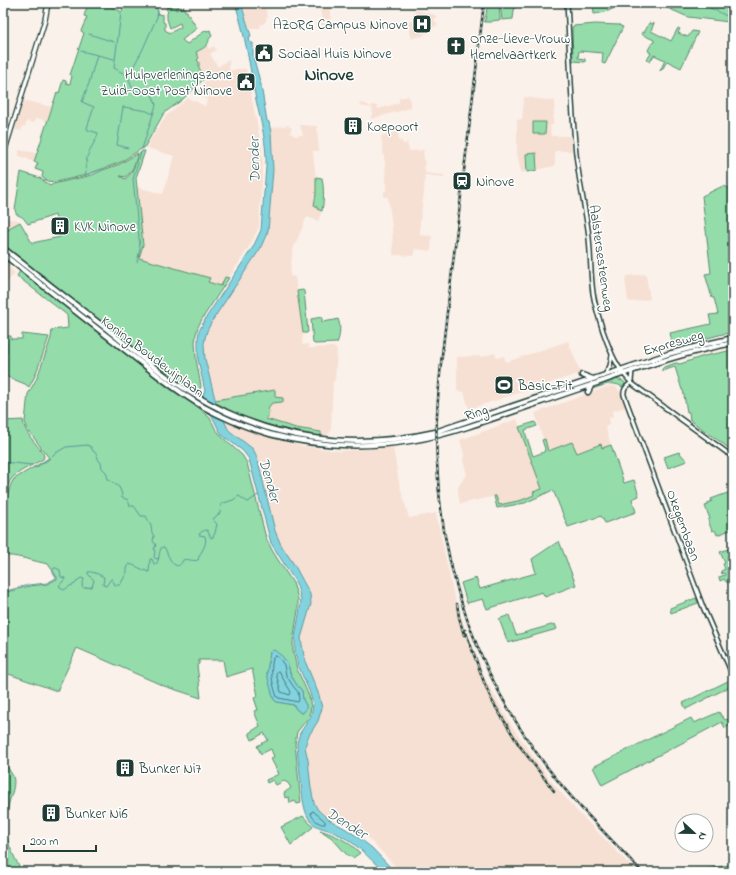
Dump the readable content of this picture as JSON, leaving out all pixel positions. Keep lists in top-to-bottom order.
{
  "streets": {
    "highway": ["Expresweg", "Koning Boudewijnlaan", "Ring"],
    "main road": ["Aalstersesteenweg", "Okegembaan"]
  },
  "crossings": [
    ["Aalstersesteenweg", "Expresweg"],
    ["Aalstersesteenweg", "Ring"],
    ["Aalstersesteenweg", "Okegembaan"],
    ["Expresweg", "Ring"],
    ["Koning Boudewijnlaan", "Ring"]
  ],
  "districts": ["Ninove"],
  "water": ["Dender"],
  "places": {
    "hospital": ["AZORG Campus Ninove"],
    "church": ["Onze-Lieve-Vrouw Hemelvaartkerk"],
    "public building": ["Sociaal Huis Ninove", "Hulpverleningszone Zuid-Oost Post Ninove"],
    "building": [
      "Koepoort",
      "KVK Ninove",
      "Bunker Ni7",
      "Bunker Ni6"
    ],
    "station": ["Ninove"],
    "sports": ["Basic-Fit"]
  },
  "scale_bar": "200 m",
  "north": "right"
}
